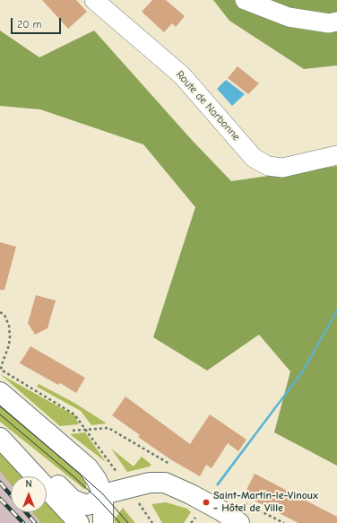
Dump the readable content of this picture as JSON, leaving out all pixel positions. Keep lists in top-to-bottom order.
{
  "streets": {
    "street": ["Route de Narbonne"]
  },
  "places": ["Saint-Martin-le-Vinoux - Hôtel de Ville"],
  "scale_bar": "20 m",
  "north": "top"
}
